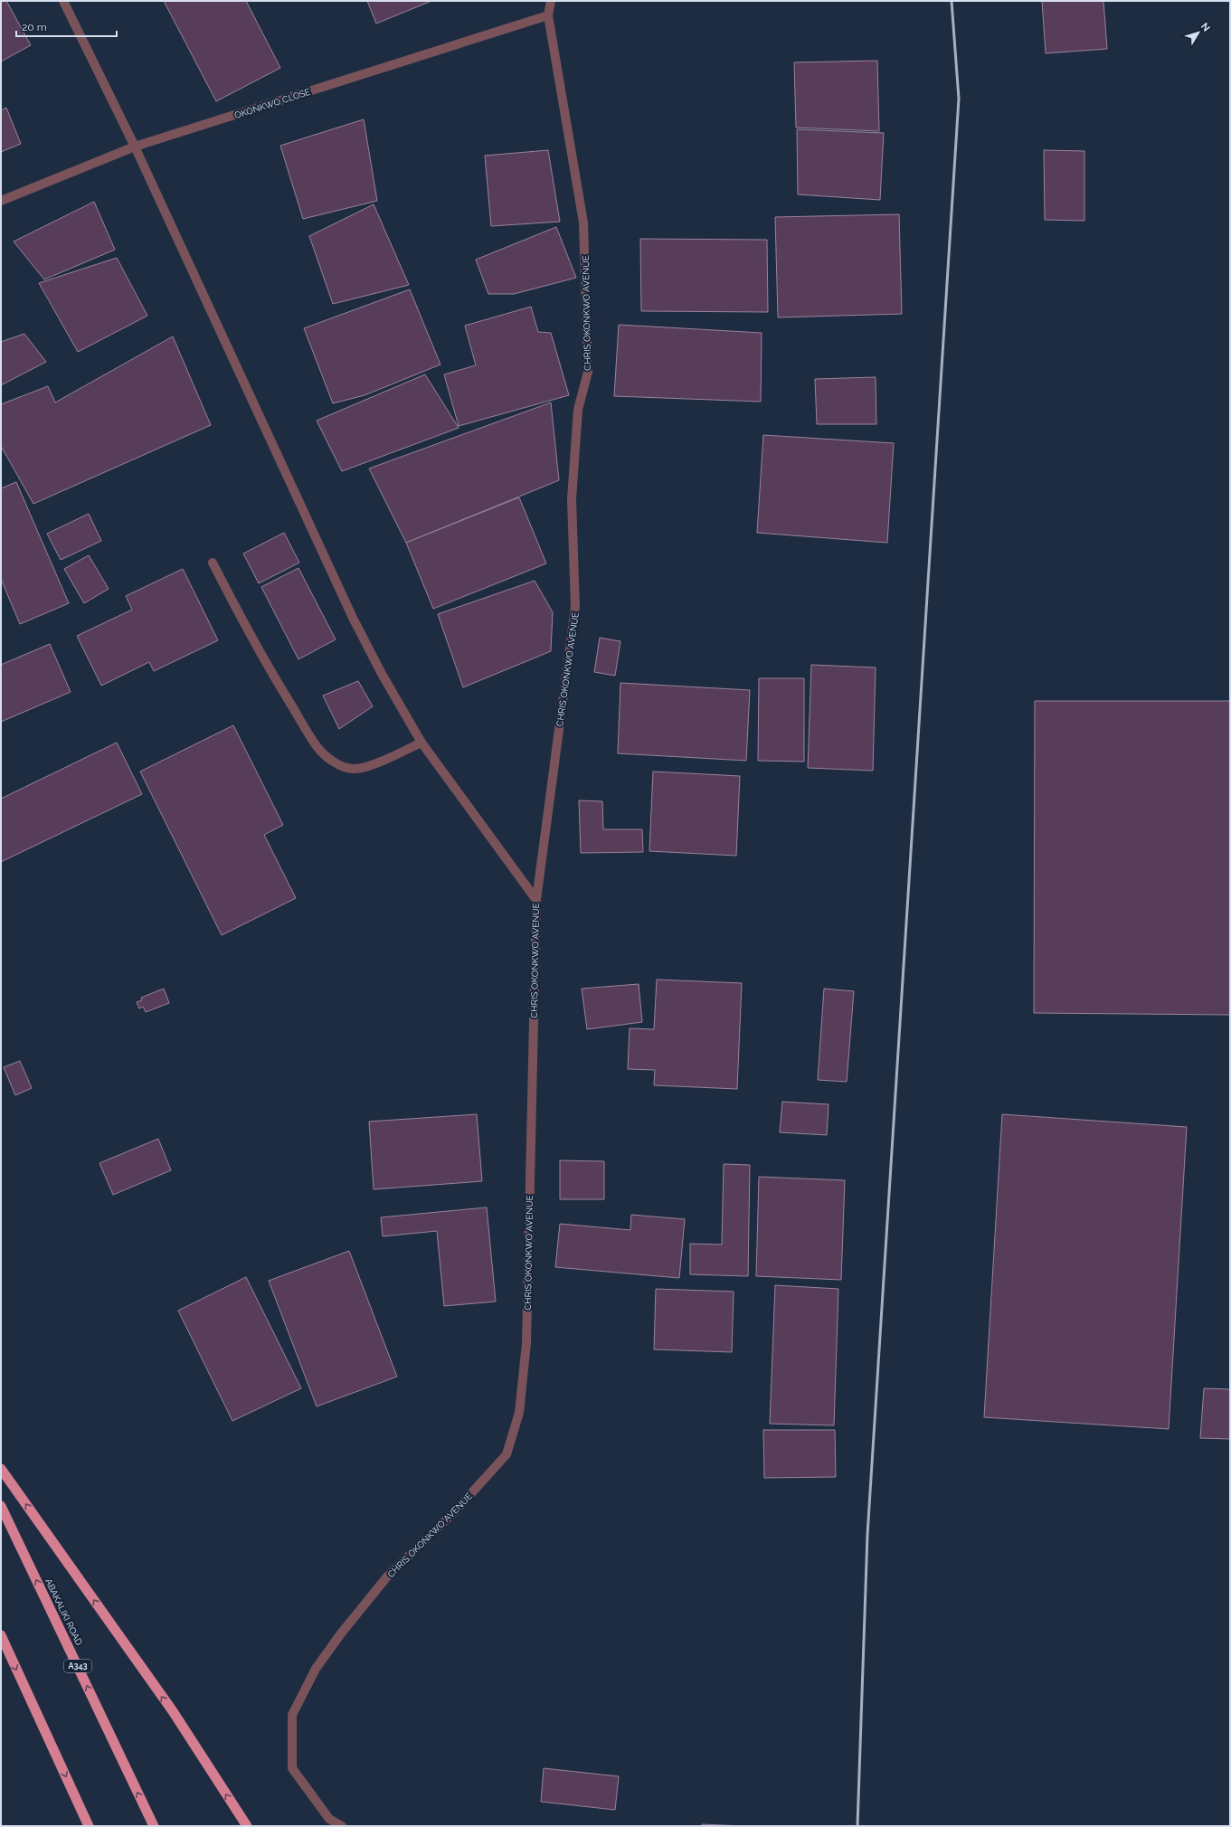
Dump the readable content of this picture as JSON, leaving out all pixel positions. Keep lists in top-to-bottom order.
{
  "streets": {
    "highway": ["ABAKALIKI ROAD", "A343"],
    "street": ["OKONKWO CLOSE", "CHRIS OKONKWO AVENUE"]
  },
  "crossings": [
    ["OKONKWO CLOSE", "CHRIS OKONKWO AVENUE"]
  ],
  "scale_bar": "20 m",
  "north": "top right"
}
